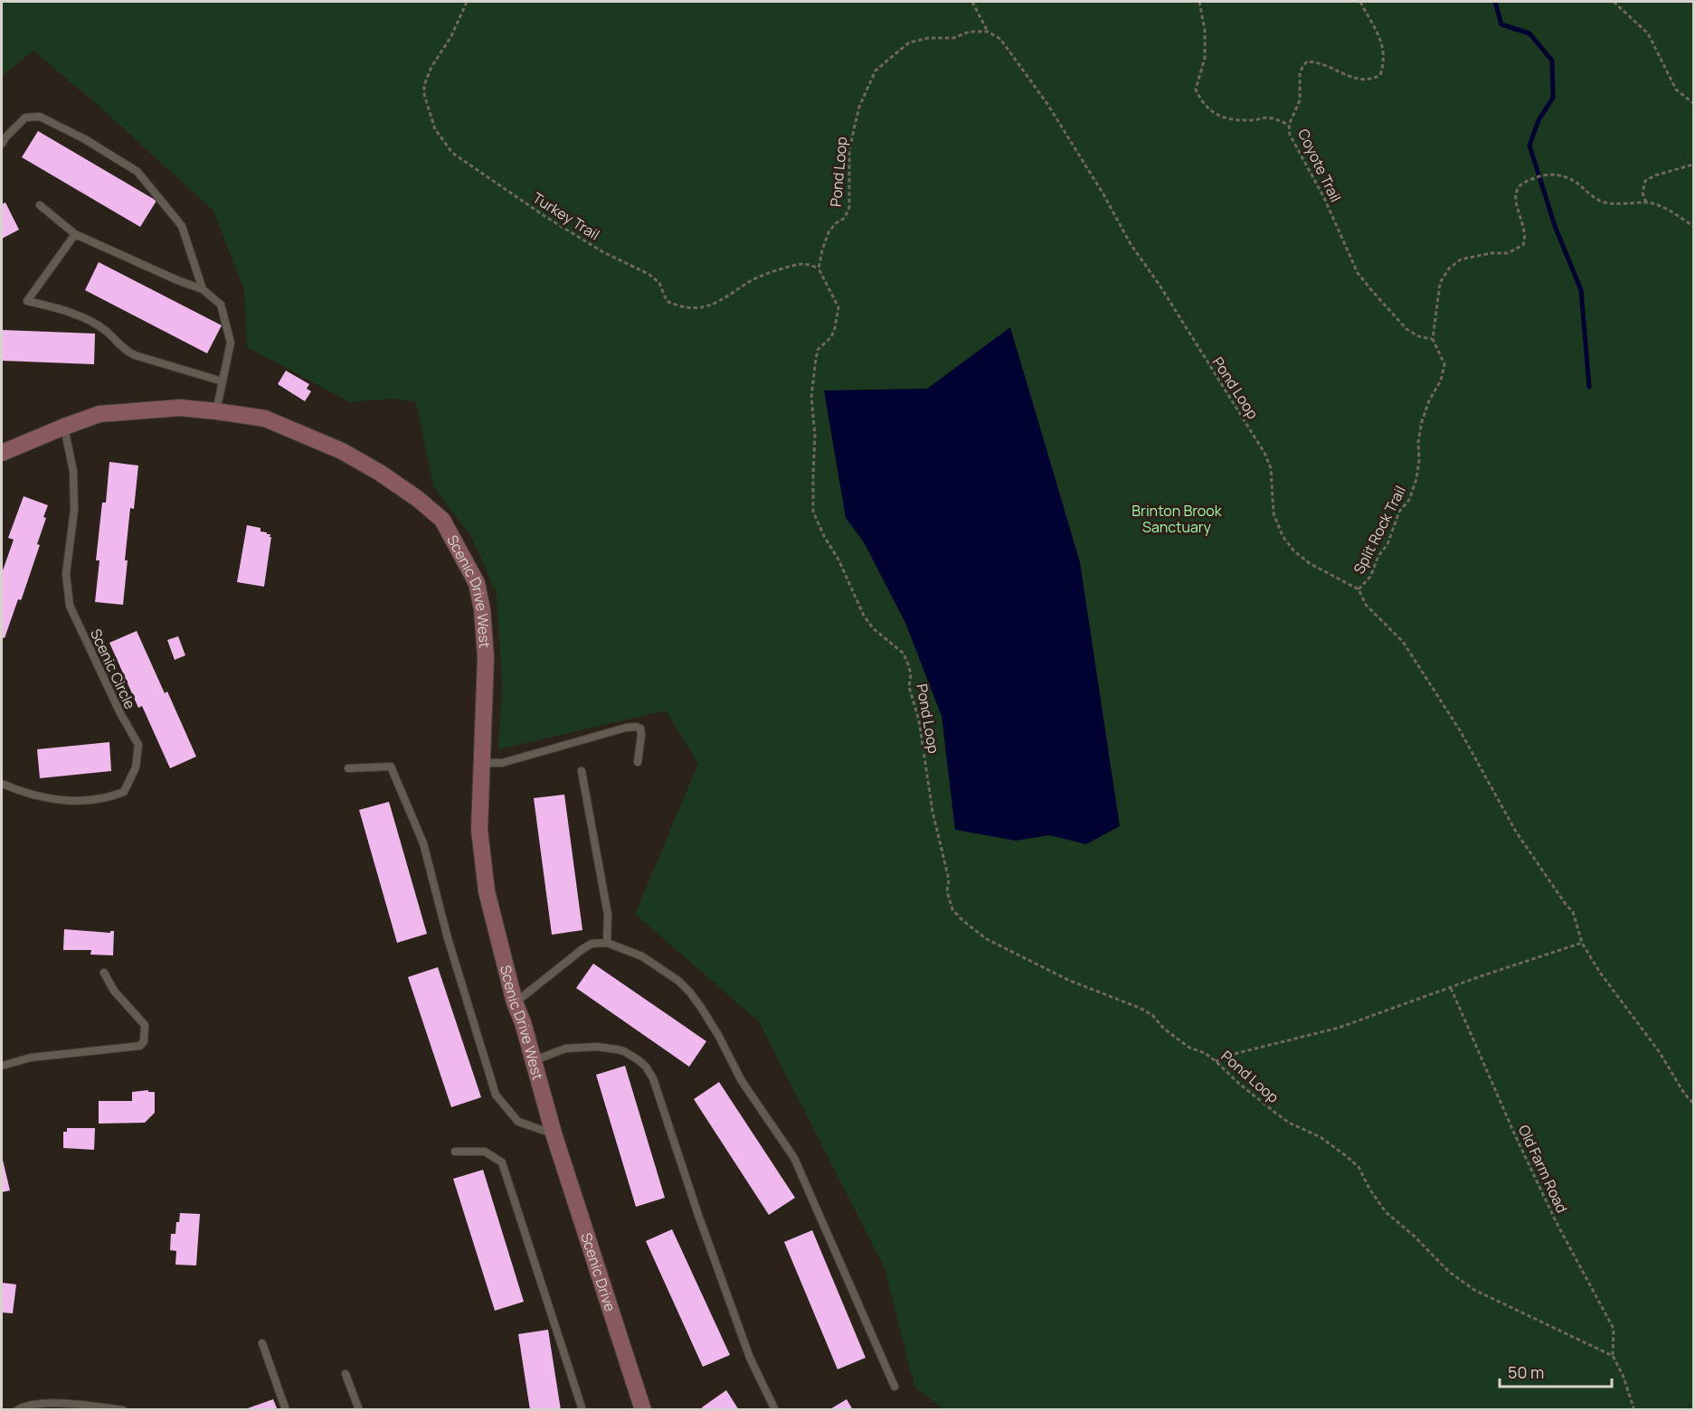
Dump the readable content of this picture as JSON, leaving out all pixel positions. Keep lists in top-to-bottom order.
{
  "streets": {
    "street": ["Scenic Drive West", "Scenic Drive"],
    "lane": ["Scenic Circle"],
    "path": [
      "Coyote Trail",
      "Pond Loop",
      "Turkey Trail",
      "Split Rock Trail",
      "Old Farm Road"
    ]
  },
  "crossings": [
    ["Coyote Trail", "Split Rock Trail"],
    ["Pond Loop", "Turkey Trail"],
    ["Pond Loop", "Split Rock Trail"],
    ["Pond Loop", "Old Farm Road"],
    ["Scenic Drive West", "Scenic Circle"],
    ["Scenic Drive West", "Scenic Drive"]
  ],
  "parks": ["Brinton Brook Sanctuary"],
  "scale_bar": "50 m"
}
